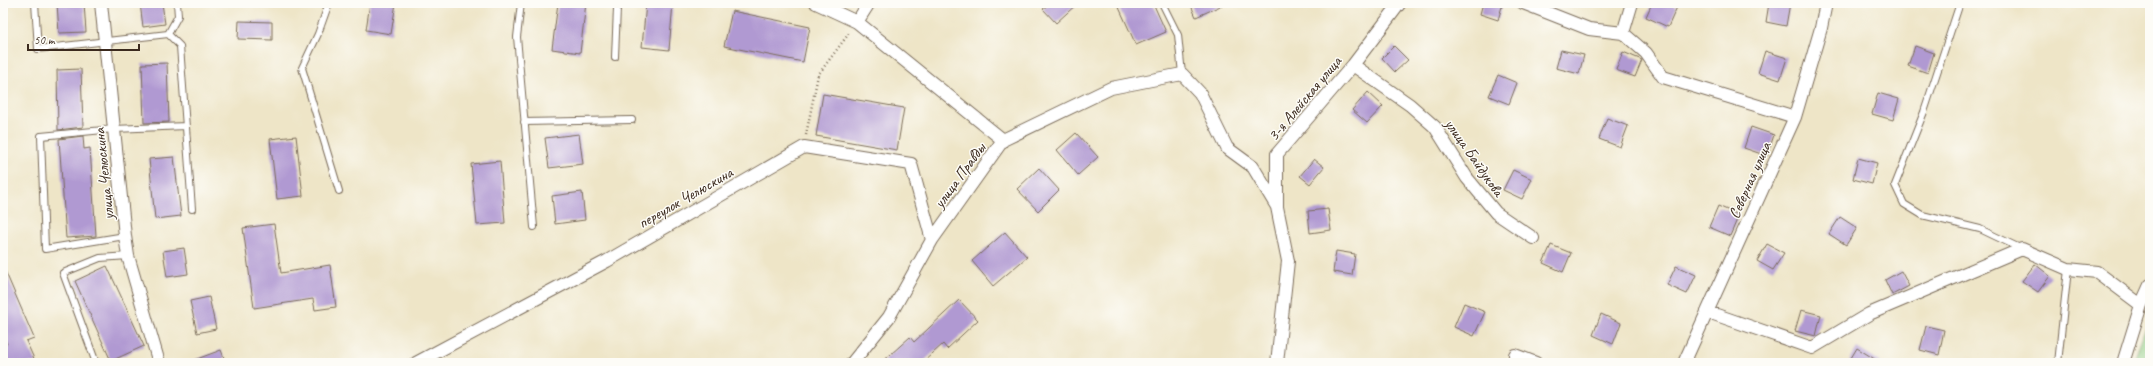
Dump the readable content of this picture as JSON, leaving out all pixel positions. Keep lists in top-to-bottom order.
{
  "streets": {
    "street": [
      "3-я Алейская улица",
      "улица Байдукова",
      "улица Челюскина",
      "улица Правды",
      "Северная улица",
      "переулок Челюскина"
    ]
  },
  "crossings": [
    ["3-я Алейская улица", "улица Байдукова"]
  ],
  "scale_bar": "50 m"
}
